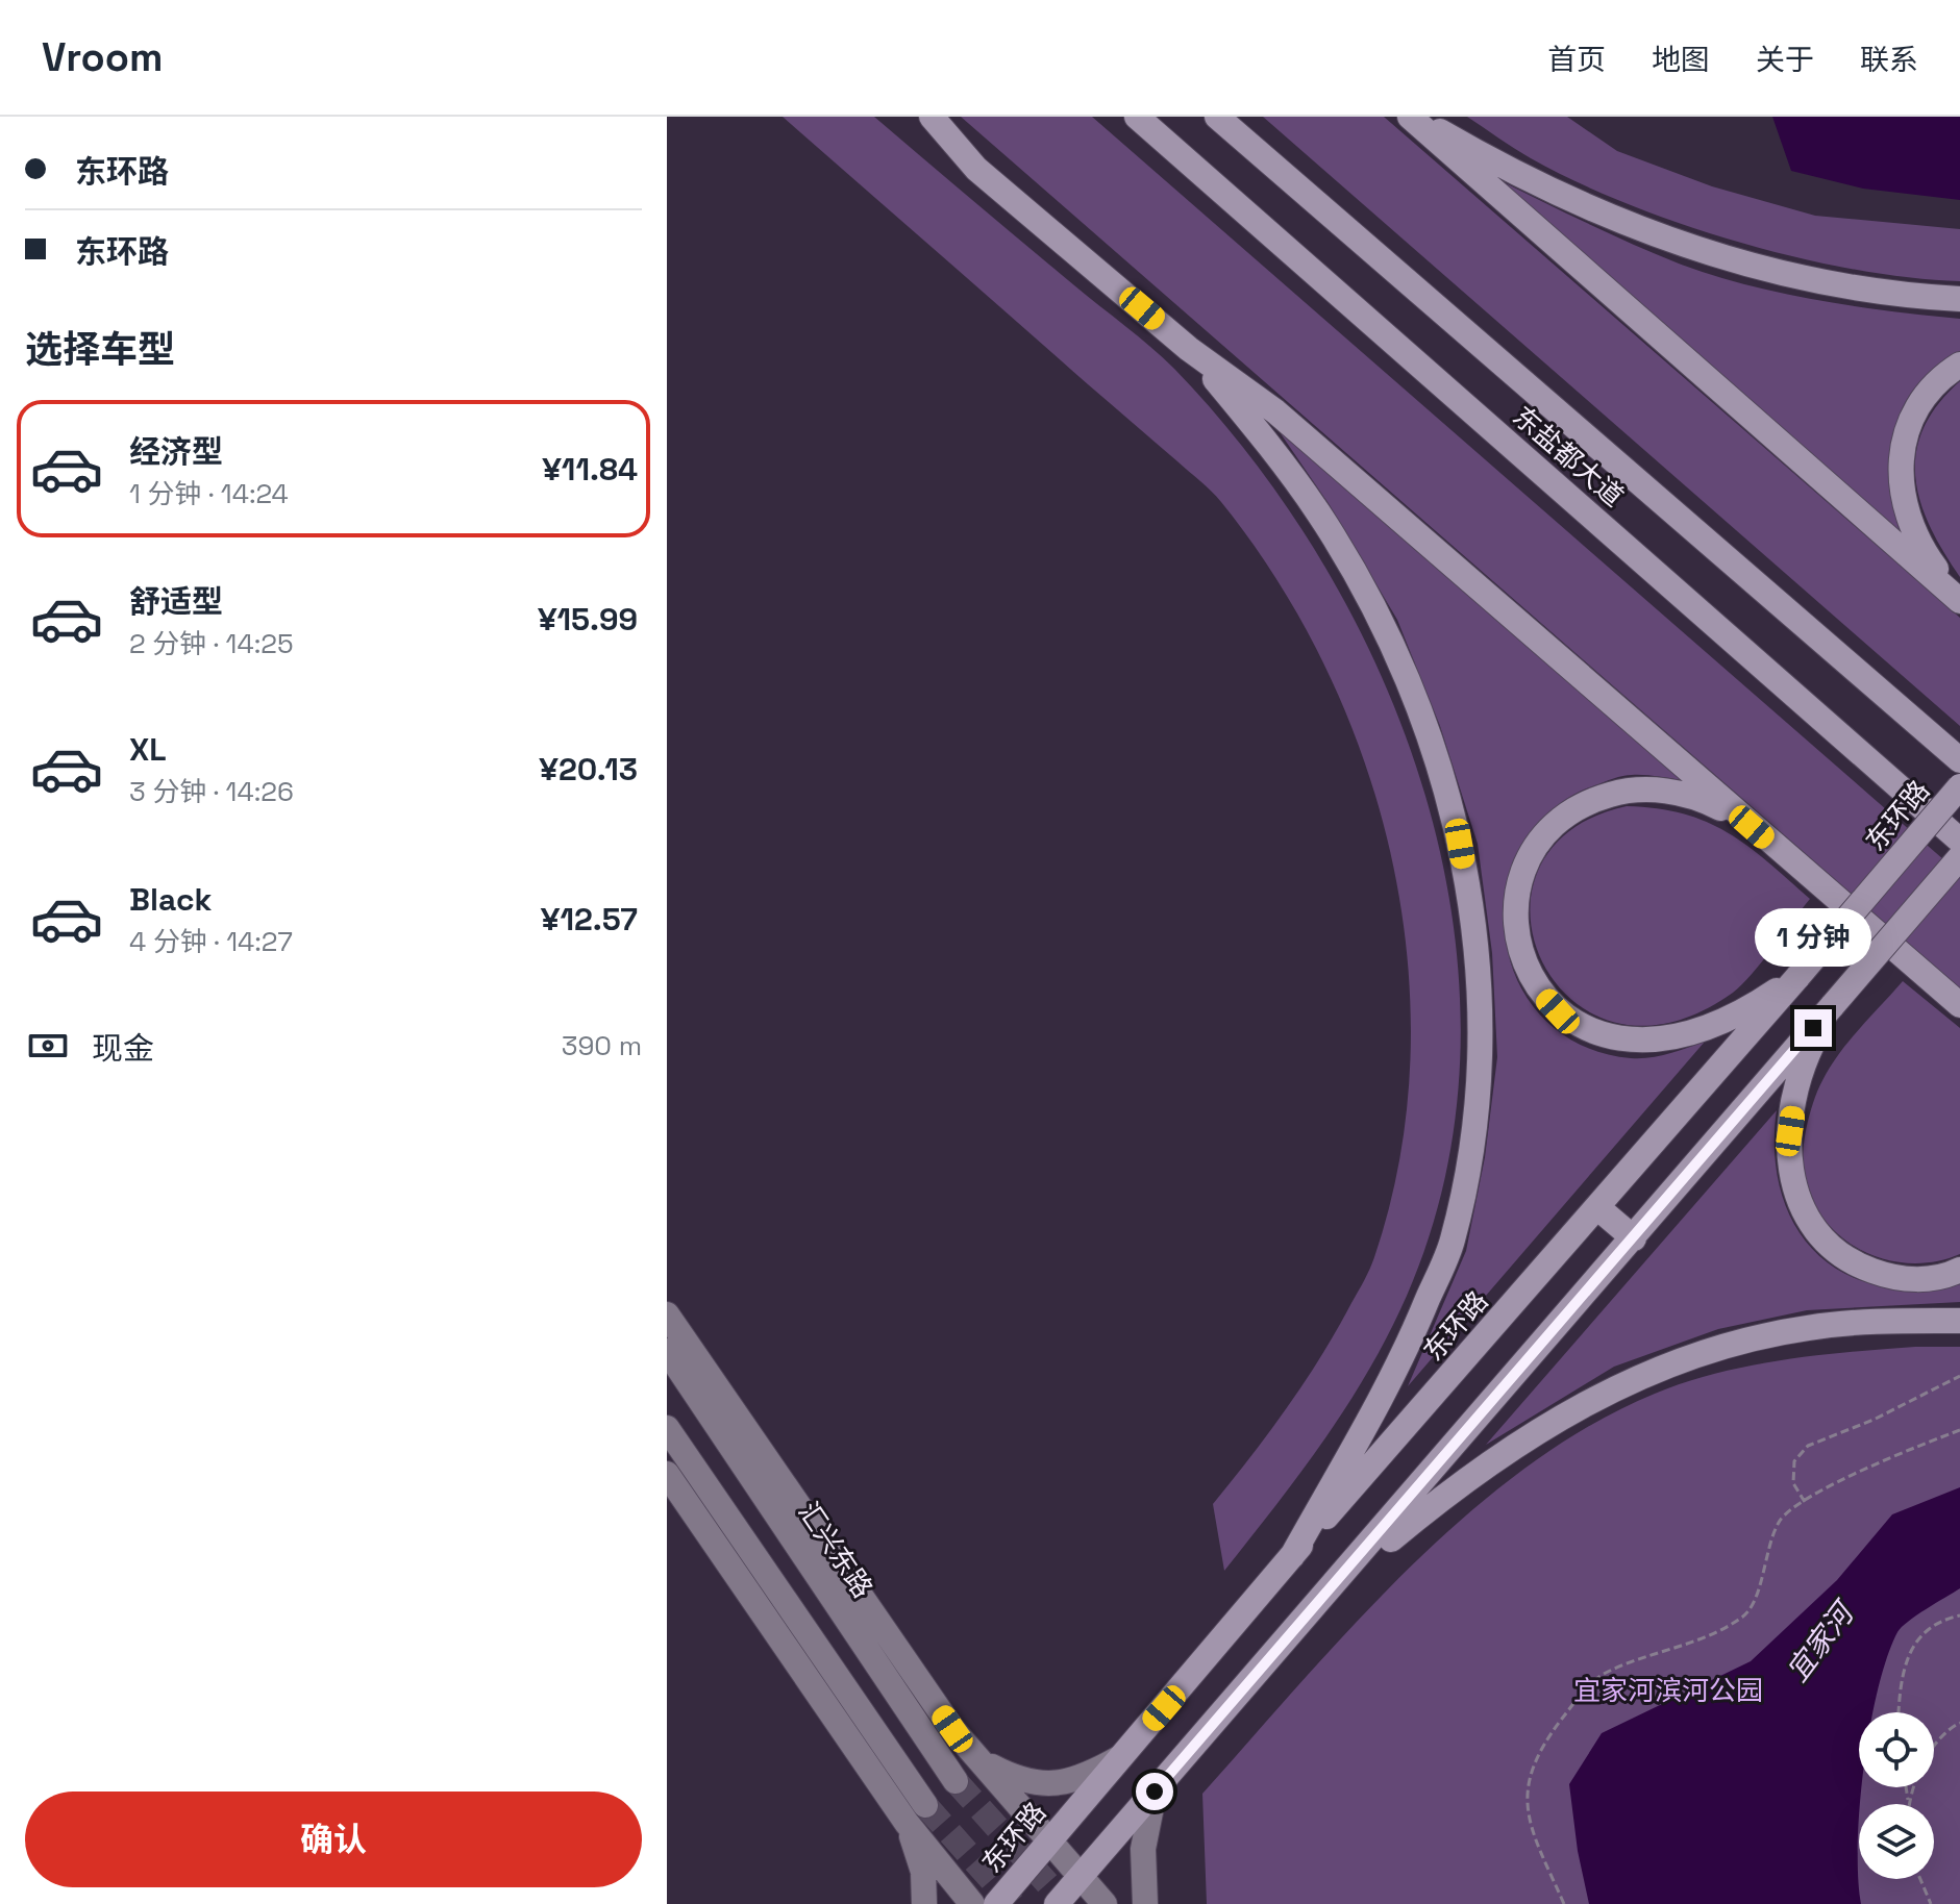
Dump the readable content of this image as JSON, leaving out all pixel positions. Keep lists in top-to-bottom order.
{
  "streets": {
    "highway": ["东盐都大道", "东环路"],
    "main road": ["汇兴东路"]
  },
  "water": ["宜家河"],
  "parks": ["宜家河滨河公园"],
  "page": {
    "header": "Vroom",
    "nav": [
      "首页",
      "地图",
      "关于",
      "联系"
    ],
    "banner": ["东环路", "东环路"],
    "heading": "选择车型",
    "list": [
      {
        "name": "经济型",
        "note": "1 分钟 · 14:24",
        "value": "¥11.84"
      },
      {
        "name": "舒适型",
        "note": "2 分钟 · 14:25",
        "value": "¥15.99"
      },
      {
        "name": "XL",
        "note": "3 分钟 · 14:26",
        "value": "¥20.13"
      },
      {
        "name": "Black",
        "note": "4 分钟 · 14:27",
        "value": "¥12.57"
      }
    ],
    "bubble": "1 分钟",
    "pay": ["现金", "390 m"],
    "buttons": "确认"
  }
}
